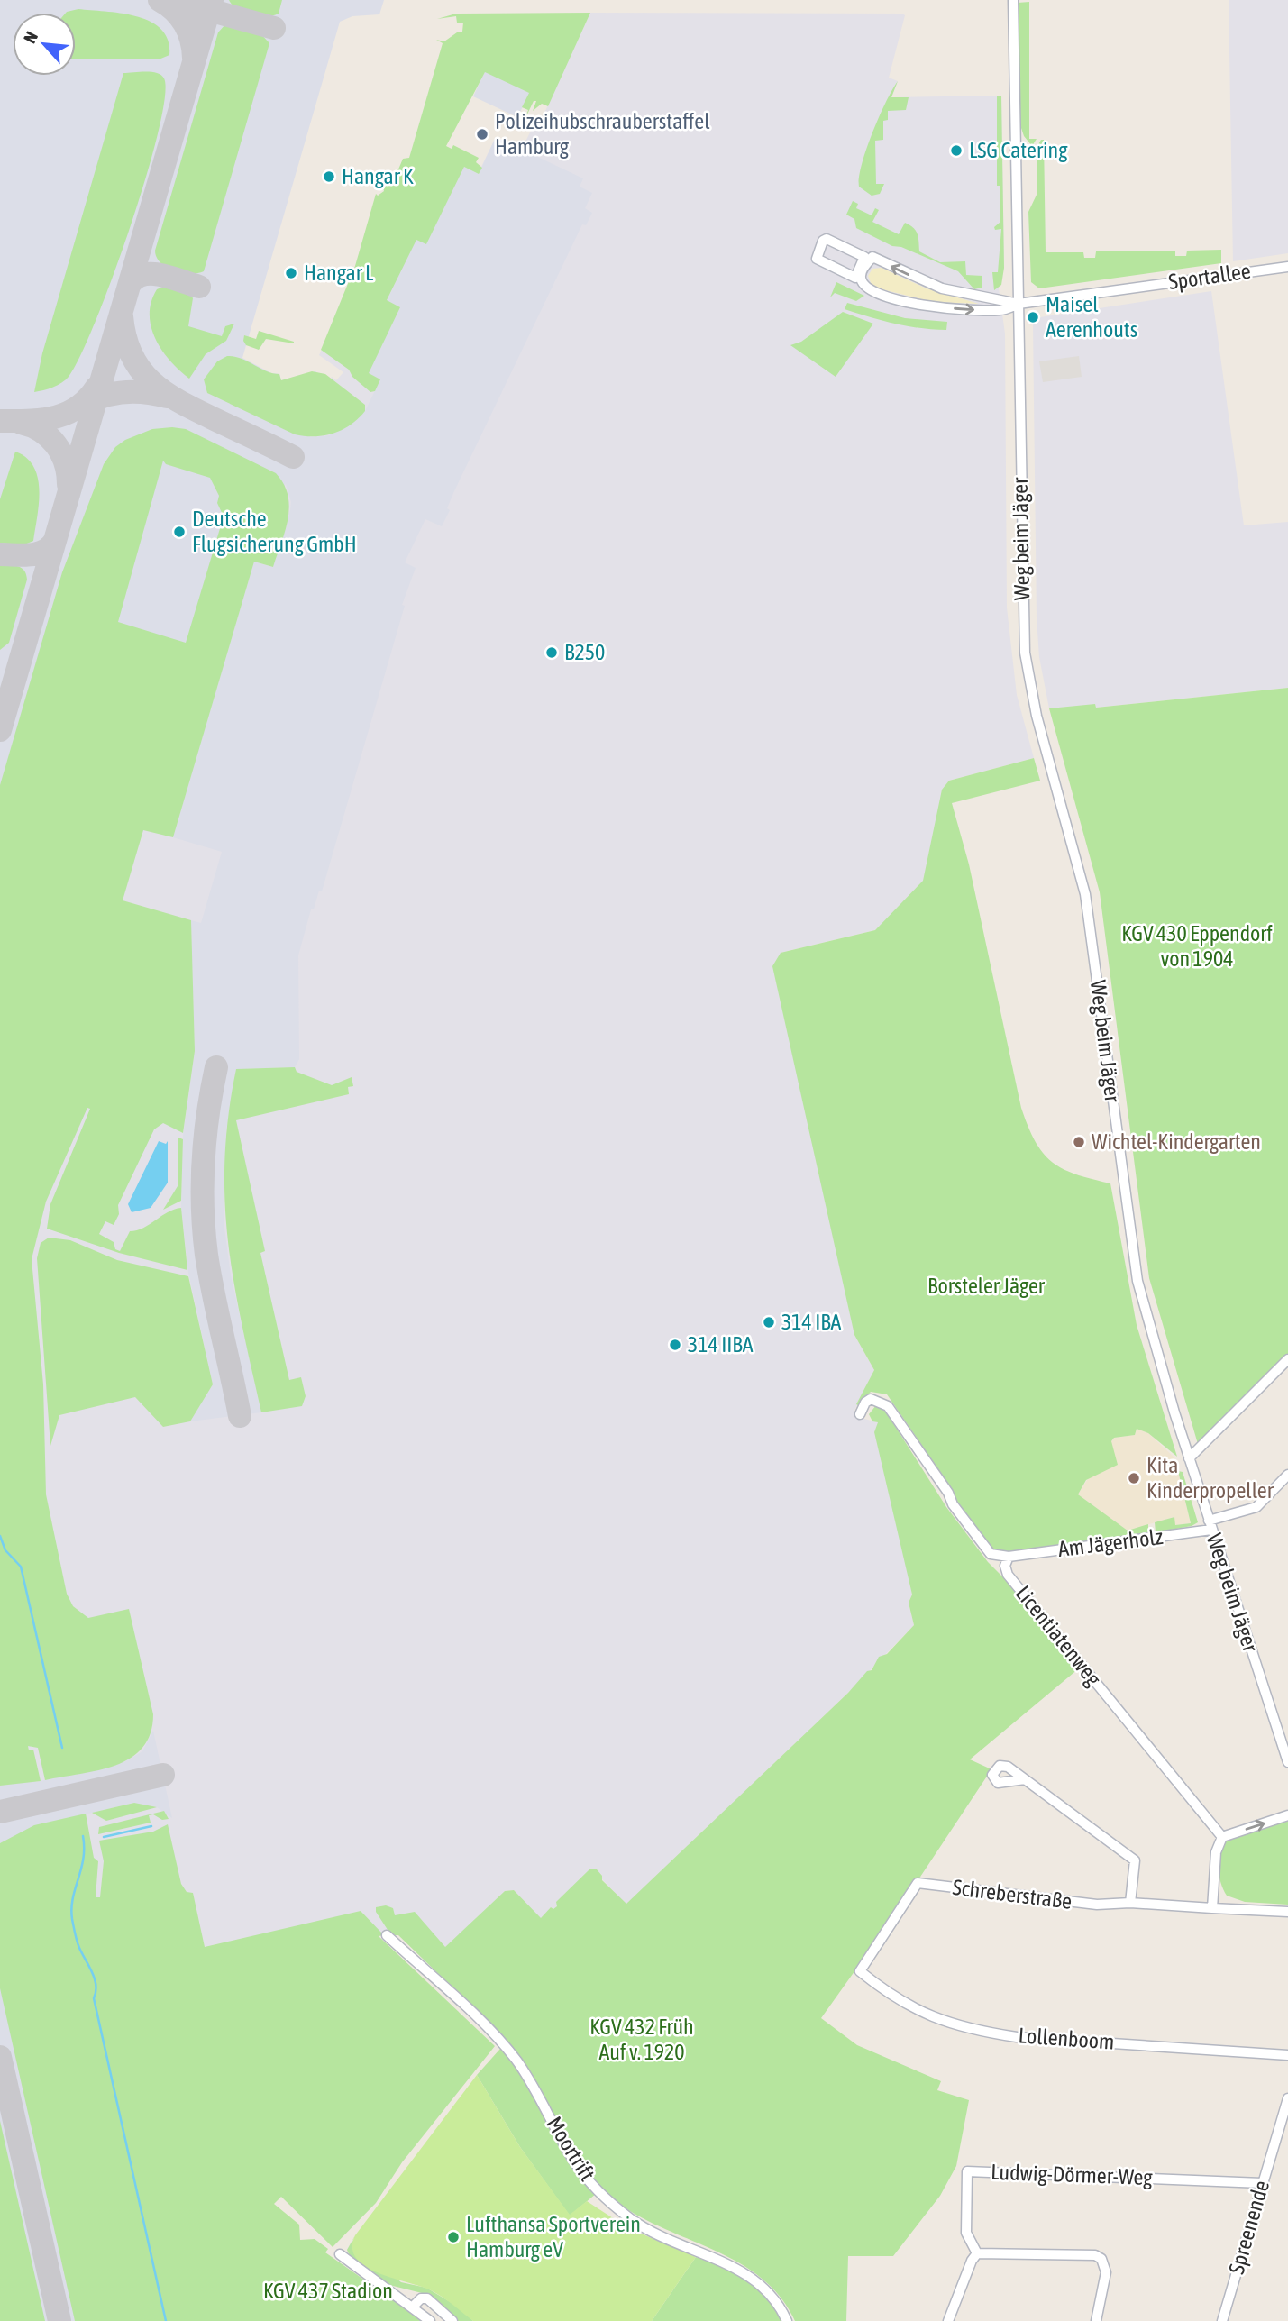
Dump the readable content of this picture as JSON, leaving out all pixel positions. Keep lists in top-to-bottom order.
{
  "streets": {
    "street": [
      "Sportallee",
      "Weg beim Jäger",
      "Am Jägerholz",
      "Licentiatenweg",
      "Schreberstraße",
      "Lollenboom",
      "Moortrift",
      "Ludwig-Dörmer-Weg",
      "Spreenende"
    ]
  },
  "crossings": [
    ["Sportallee", "Weg beim Jäger"],
    ["Weg beim Jäger", "Am Jägerholz"],
    ["Am Jägerholz", "Licentiatenweg"],
    ["Schreberstraße", "Lollenboom"],
    ["Ludwig-Dörmer-Weg", "Spreenende"]
  ],
  "parks": [
    "KGV 430 Eppendorf von 1904",
    "Borsteler Jäger",
    "KGV 432 Früh Auf v. 1920",
    "KGV 437 Stadion"
  ],
  "places": [
    "Polizeihubschrauberstaffel Hamburg",
    "LSG Catering",
    "Hangar K",
    "Hangar L",
    "Maisel Aerenhouts",
    "Deutsche Flugsicherung GmbH",
    "B250",
    "Wichtel-Kindergarten",
    "314 IBA",
    "314 IIBA",
    "Kita Kinderpropeller",
    "Lufthansa Sportverein Hamburg eV"
  ],
  "north": "top left"
}
